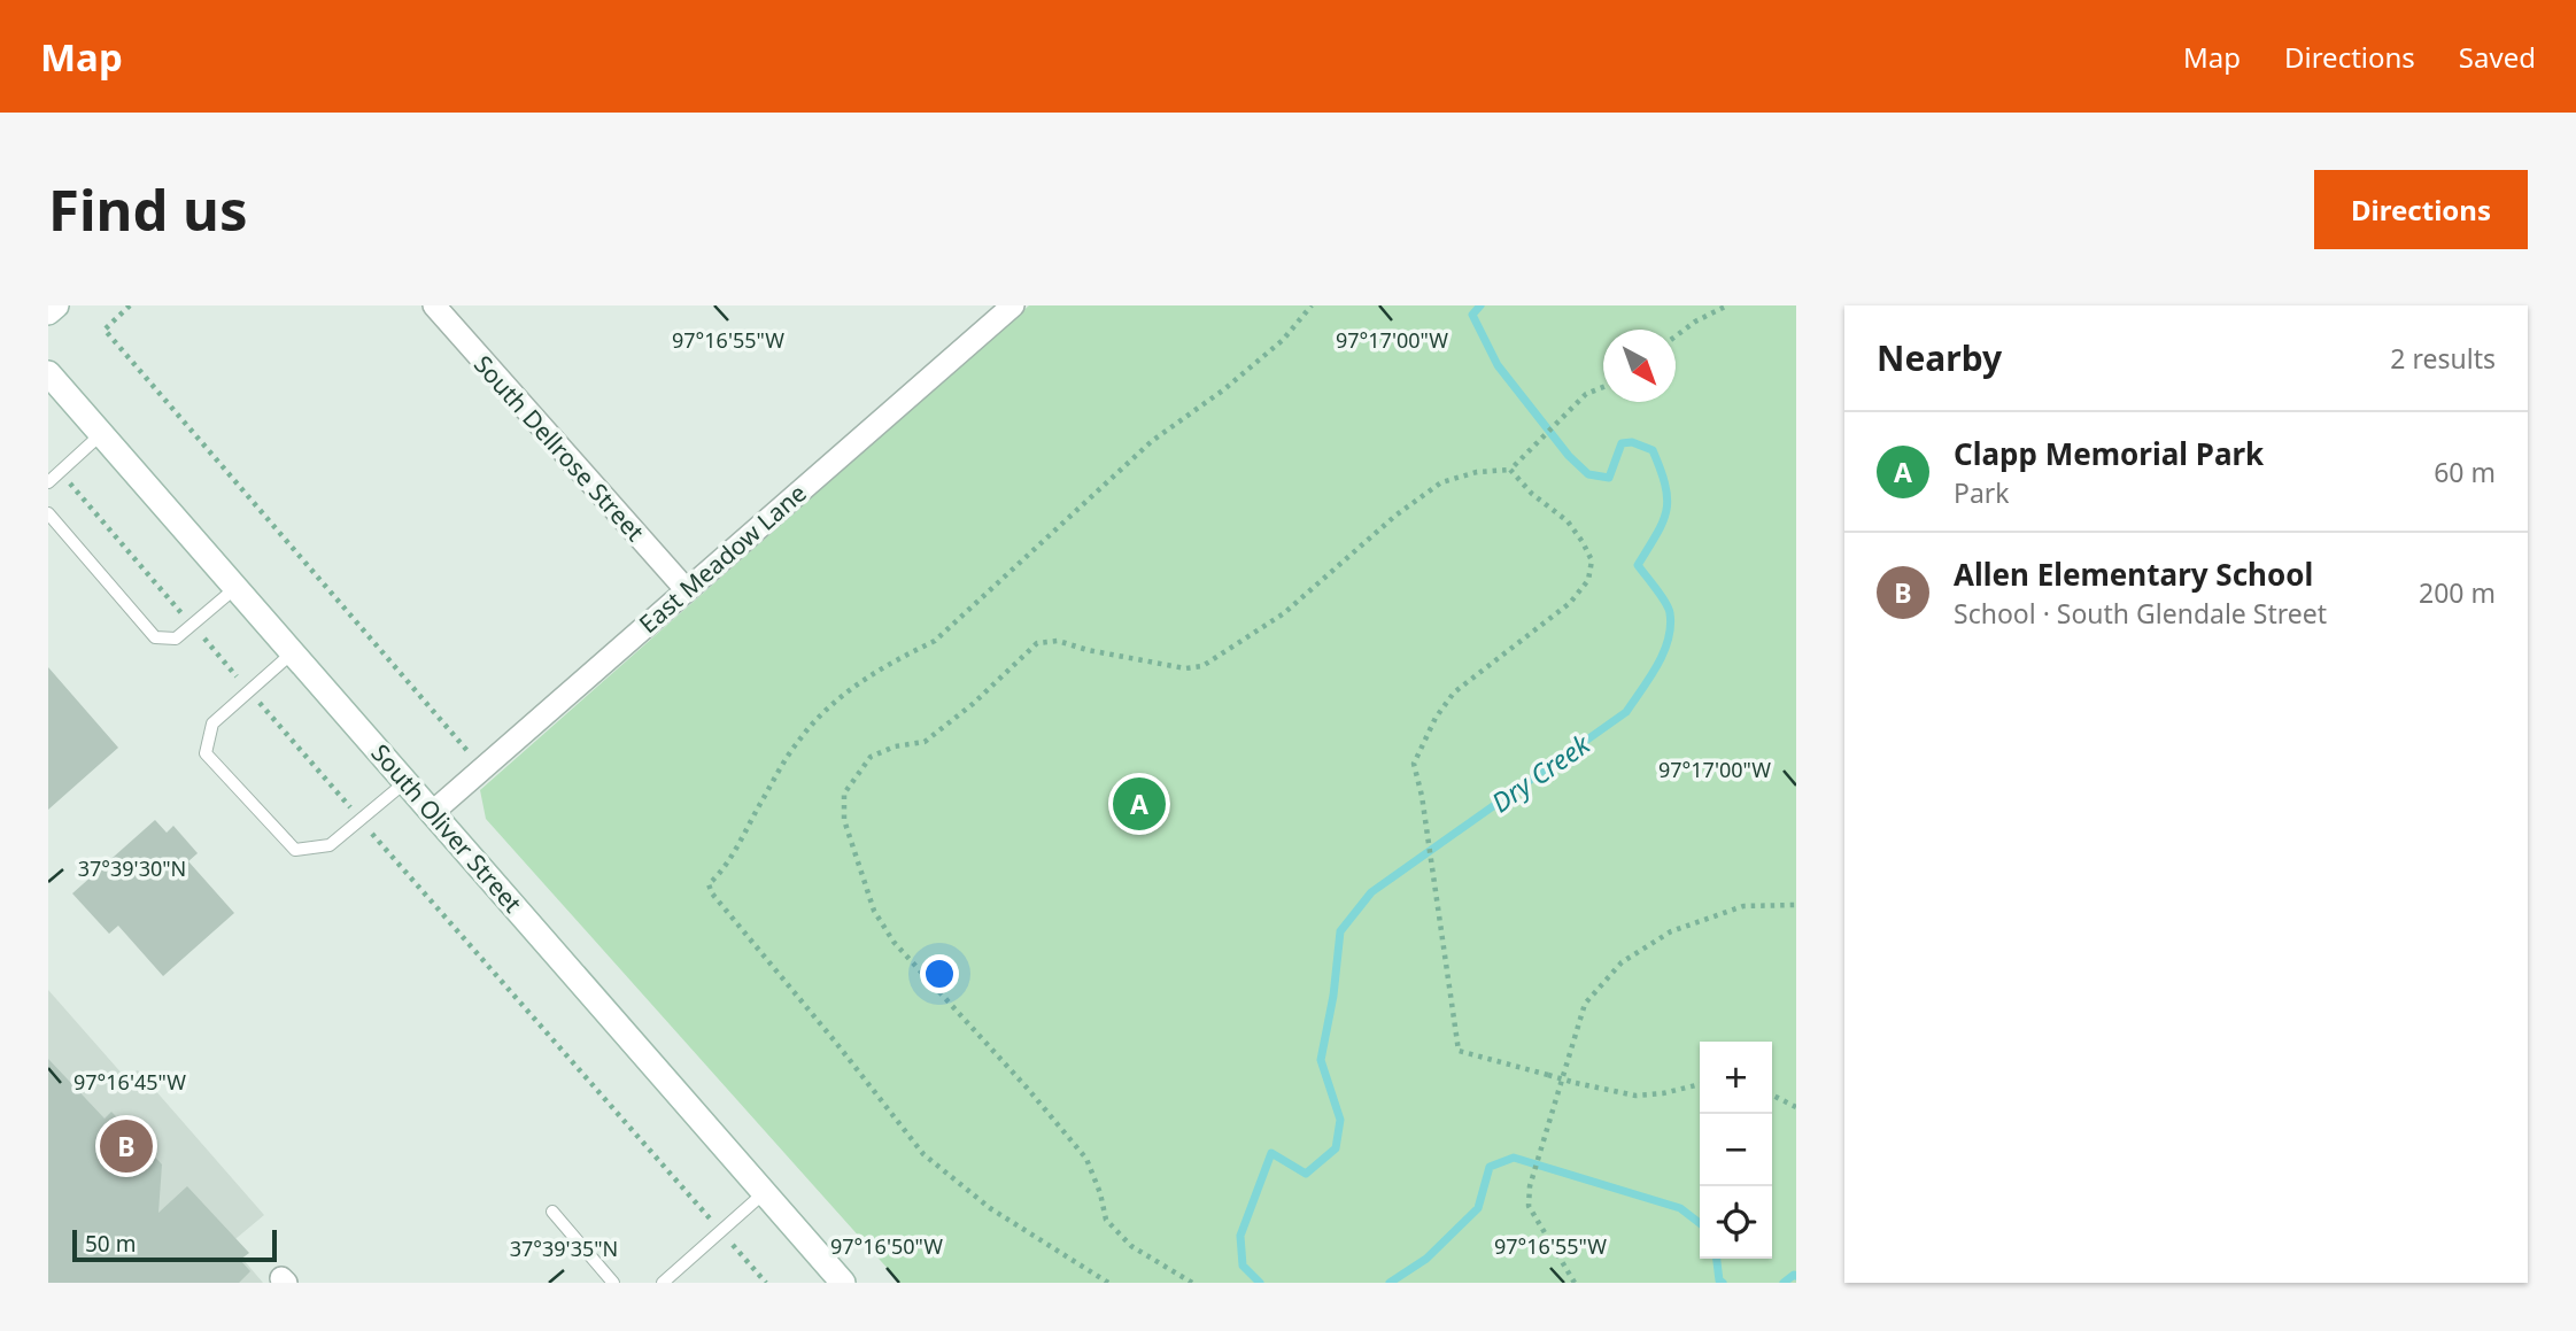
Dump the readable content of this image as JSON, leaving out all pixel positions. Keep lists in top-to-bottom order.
{
  "streets": {
    "main road": ["South Oliver Street"],
    "street": ["South Dellrose Street", "East Meadow Lane"]
  },
  "crossings": [
    ["South Dellrose Street", "East Meadow Lane"],
    ["East Meadow Lane", "South Oliver Street"]
  ],
  "water": ["Dry Creek"],
  "scale_bar": "50 m",
  "north": "bottom right",
  "page": {
    "header": "Map",
    "nav": ["Map", "Directions", "Saved"],
    "buttons": "Directions",
    "title": "Find us",
    "heading": ["Nearby", "2 results"],
    "list": [
      {
        "mark": "A",
        "name": "Clapp Memorial Park",
        "note": "Park",
        "value": "60 m"
      },
      {
        "mark": "B",
        "name": "Allen Elementary School",
        "note": "School · South Glendale Street",
        "value": "200 m"
      }
    ],
    "pins": ["A", "B"],
    "map_buttons": ["+", "−"],
    "scale": "50 m"
  },
  "coordinates": [
    "97°17'00\"W",
    "97°16'55\"W",
    "37°39'30\"N",
    "97°16'45\"W",
    "97°16'50\"W",
    "37°39'35\"N"
  ]
}
